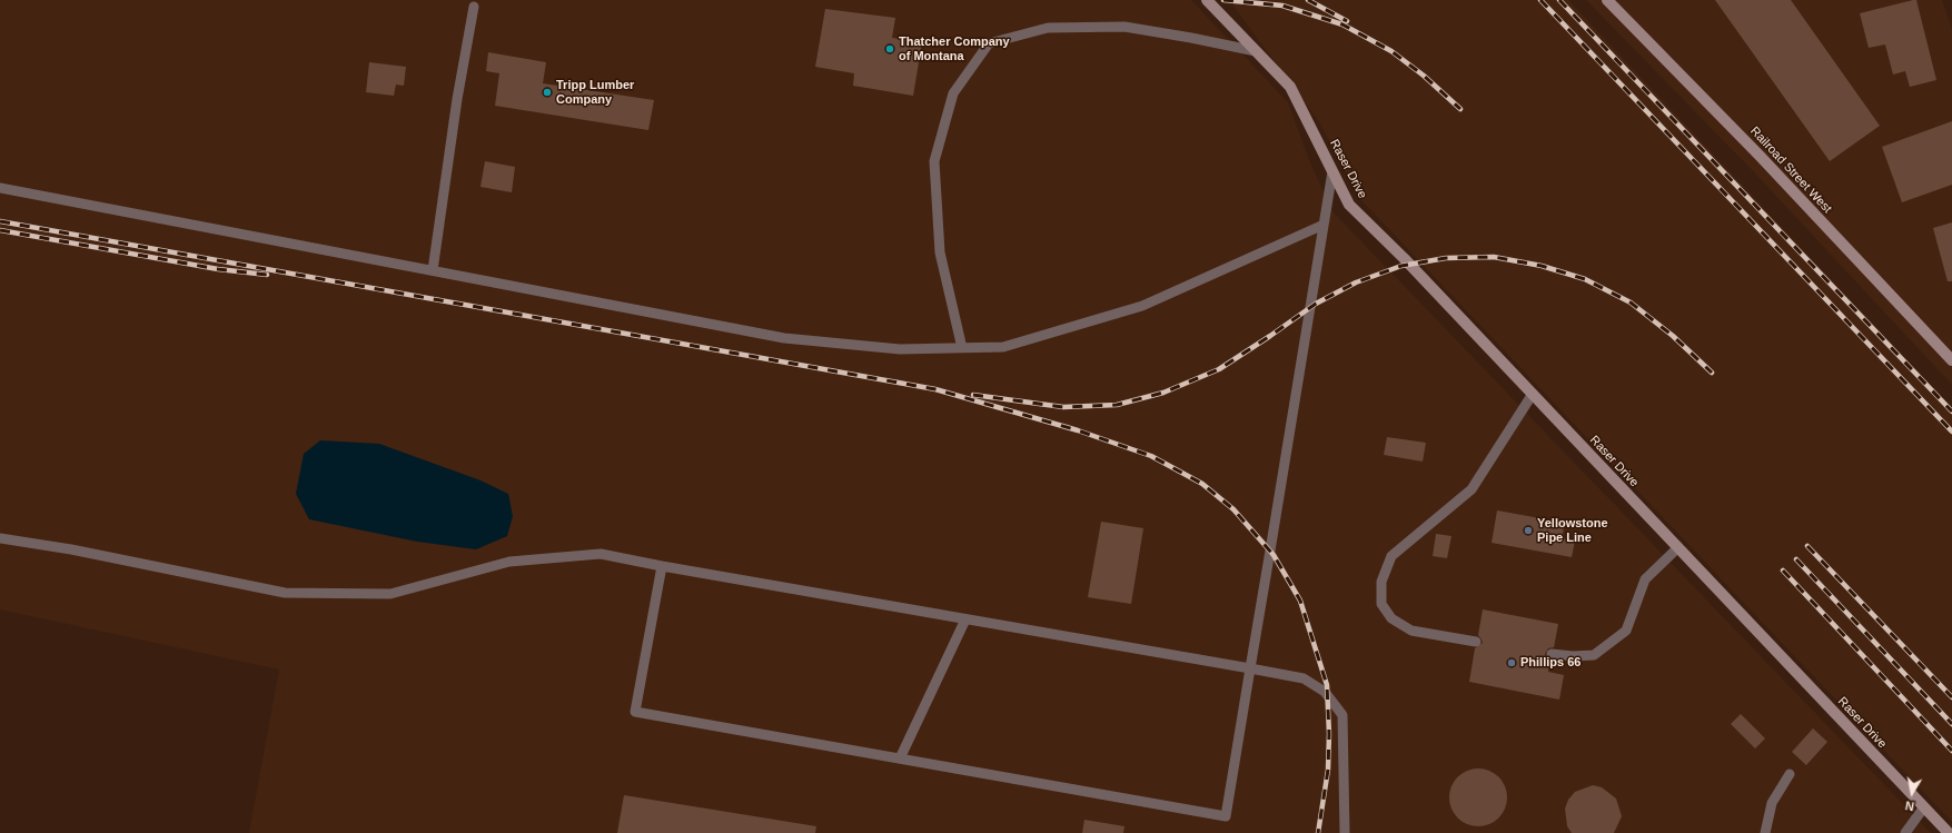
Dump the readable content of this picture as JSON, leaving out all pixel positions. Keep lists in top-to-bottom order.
{
  "streets": {
    "street": ["Raser Drive", "Railroad Street West"]
  },
  "places": [
    "Thatcher Company of Montana",
    "Tripp Lumber Company",
    "Yellowstone Pipe Line",
    "Phillips 66"
  ],
  "north": "bottom"
}
